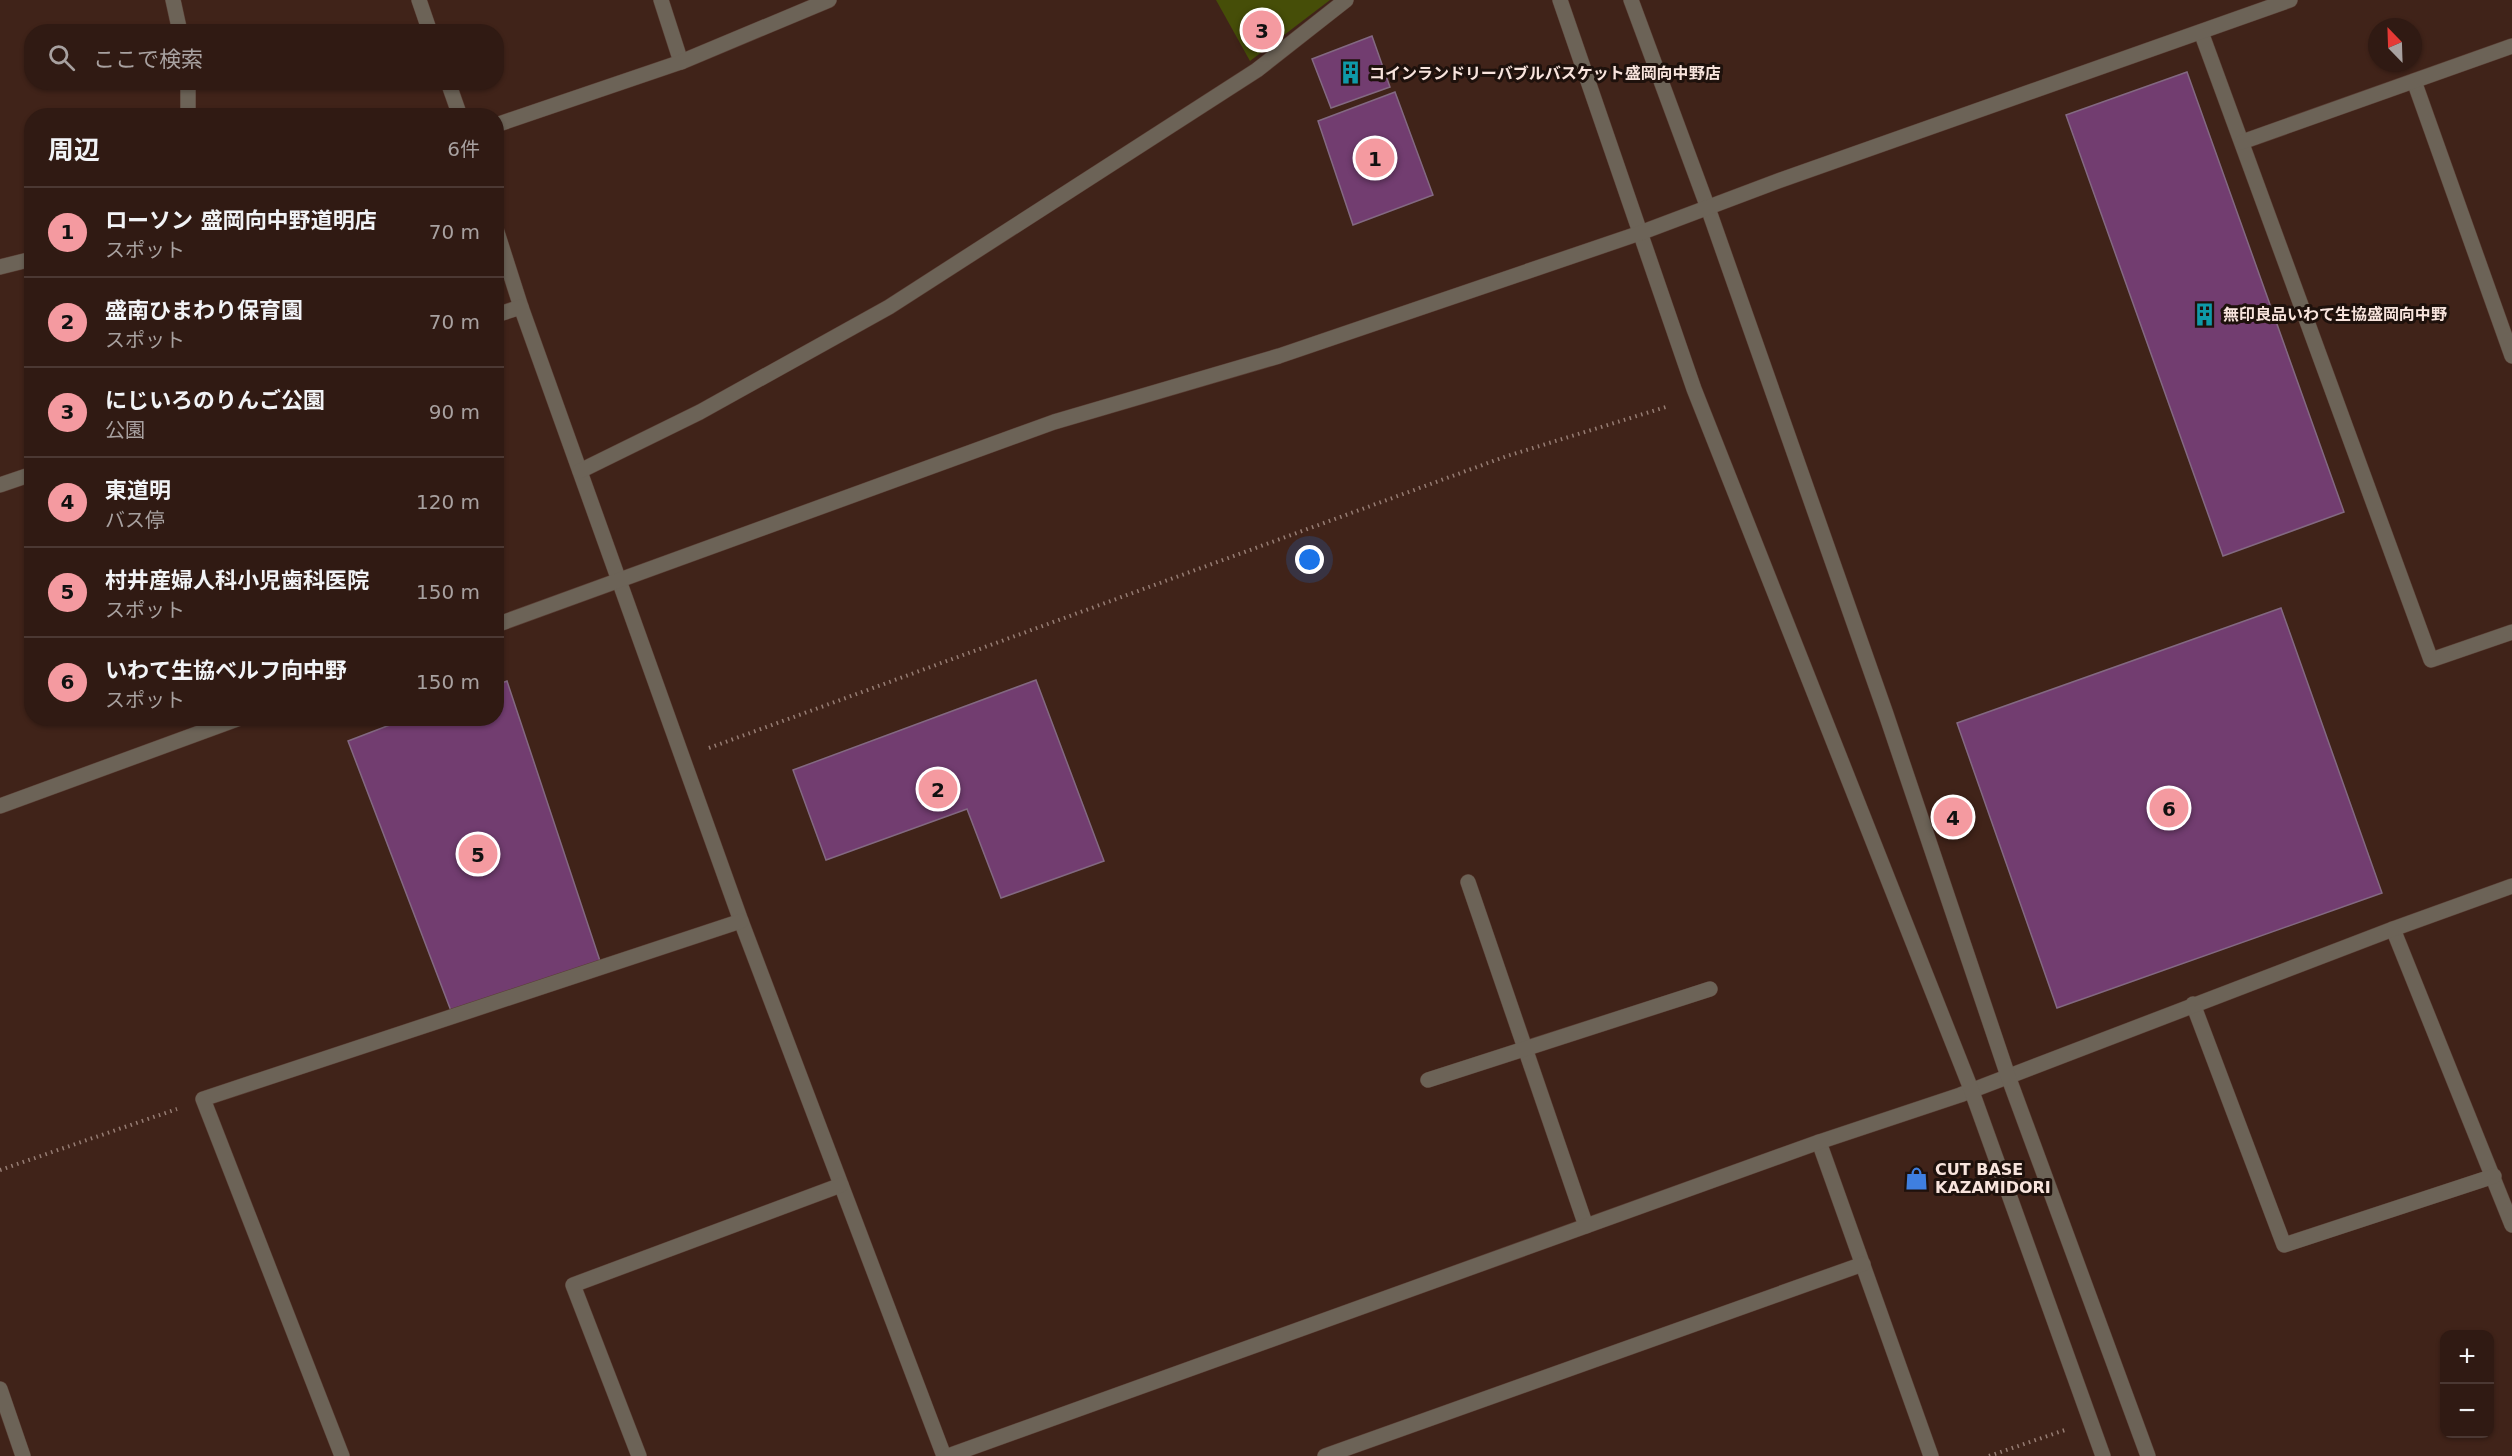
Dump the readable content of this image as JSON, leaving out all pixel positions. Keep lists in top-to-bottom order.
{
  "places": {
    "building": ["コインランドリーバブルバスケット盛岡向中野店", "無印良品いわて生協盛岡向中野"],
    "shop": ["CUT BASE KAZAMIDORI"]
  },
  "north": "top left",
  "page": {
    "pins": [
      "3",
      "1",
      "2",
      "6",
      "4",
      "5"
    ],
    "search": "ここで検索",
    "heading": ["周辺", "6件"],
    "list": [
      {
        "mark": "1",
        "name": "ローソン 盛岡向中野道明店",
        "note": "スポット",
        "value": "70 m"
      },
      {
        "mark": "2",
        "name": "盛南ひまわり保育園",
        "note": "スポット",
        "value": "70 m"
      },
      {
        "mark": "3",
        "name": "にじいろのりんご公園",
        "note": "公園",
        "value": "90 m"
      },
      {
        "mark": "4",
        "name": "東道明",
        "note": "バス停",
        "value": "120 m"
      },
      {
        "mark": "5",
        "name": "村井産婦人科小児歯科医院",
        "note": "スポット",
        "value": "150 m"
      },
      {
        "mark": "6",
        "name": "いわて生協ベルフ向中野",
        "note": "スポット",
        "value": "150 m"
      }
    ],
    "map_buttons": ["+", "−"]
  }
}
